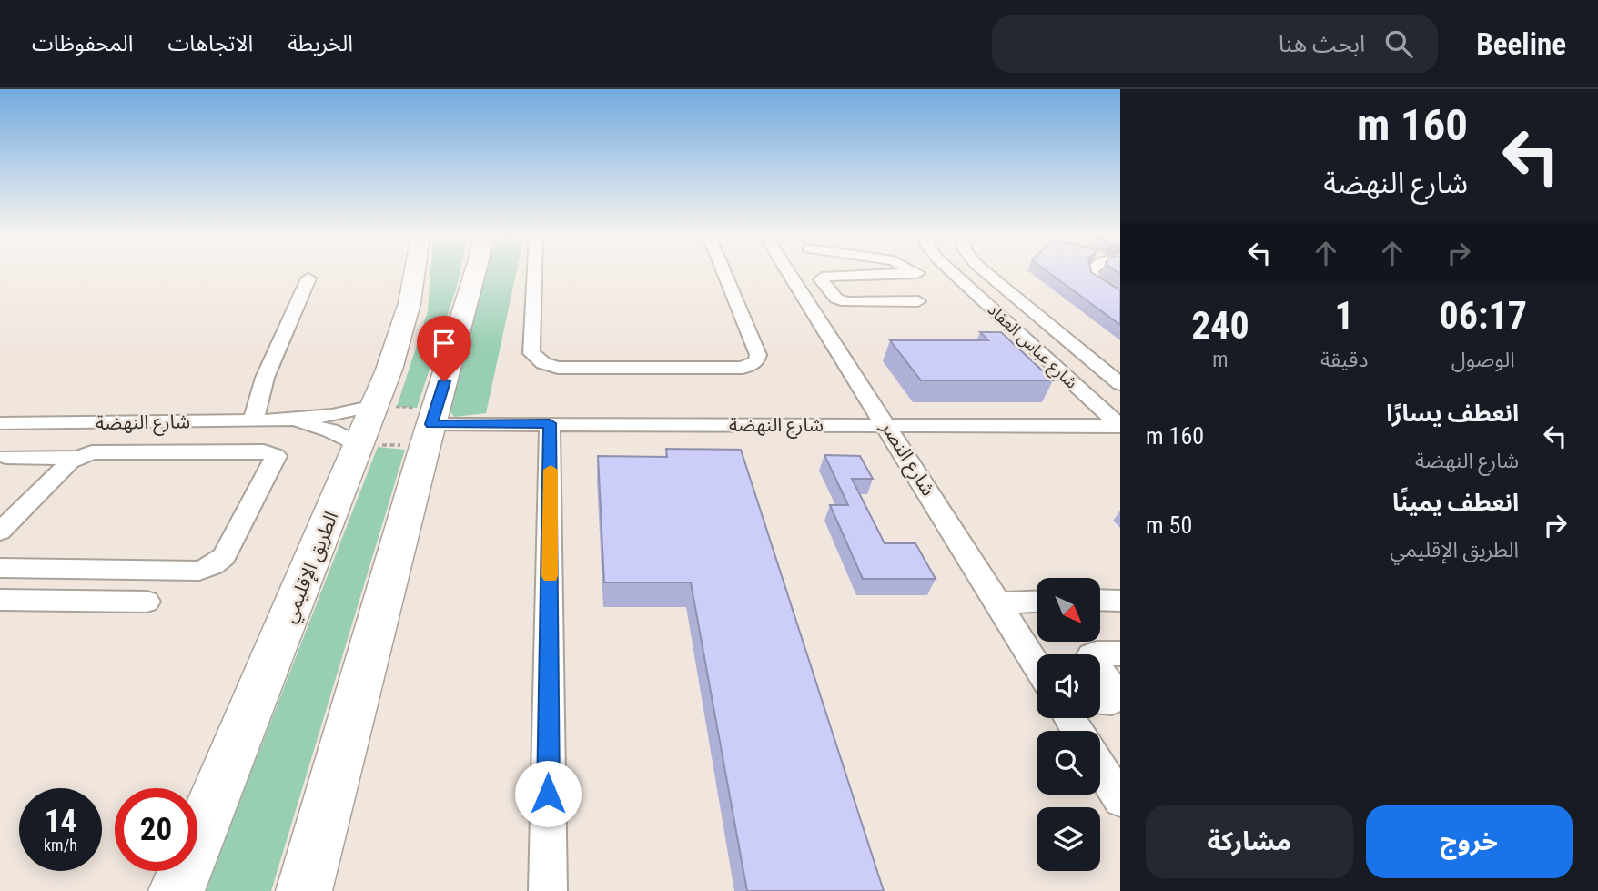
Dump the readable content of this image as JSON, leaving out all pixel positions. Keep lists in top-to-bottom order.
{
  "streets": {
    "highway": ["الطريق الإقليمي"],
    "street": ["شارع عباس العقاد", "شارع النهضة", "شارع النصر"]
  },
  "crossings": [
    ["شارع عباس العقاد", "شارع النهضة"],
    ["شارع النهضة", "شارع النصر"],
    ["شارع النهضة", "الطريق الإقليمي"]
  ],
  "north": "bottom right",
  "page": {
    "header": "Beeline",
    "search": "ابحث هنا",
    "nav": ["الخريطة", "الاتجاهات", "المحفوظات"],
    "turn": ["160 m", "شارع النهضة"],
    "eta": [
      "06:17",
      "الوصول",
      "1",
      "دقيقة",
      "240",
      "m"
    ],
    "list": [
      {
        "name": "انعطف يسارًا",
        "note": "شارع النهضة",
        "value": "160 m"
      },
      {
        "name": "انعطف يمينًا",
        "note": "الطريق الإقليمي",
        "value": "50 m"
      }
    ],
    "speed": "14 km/h",
    "limit": "20",
    "buttons": ["خروج", "مشاركة"]
  }
}
